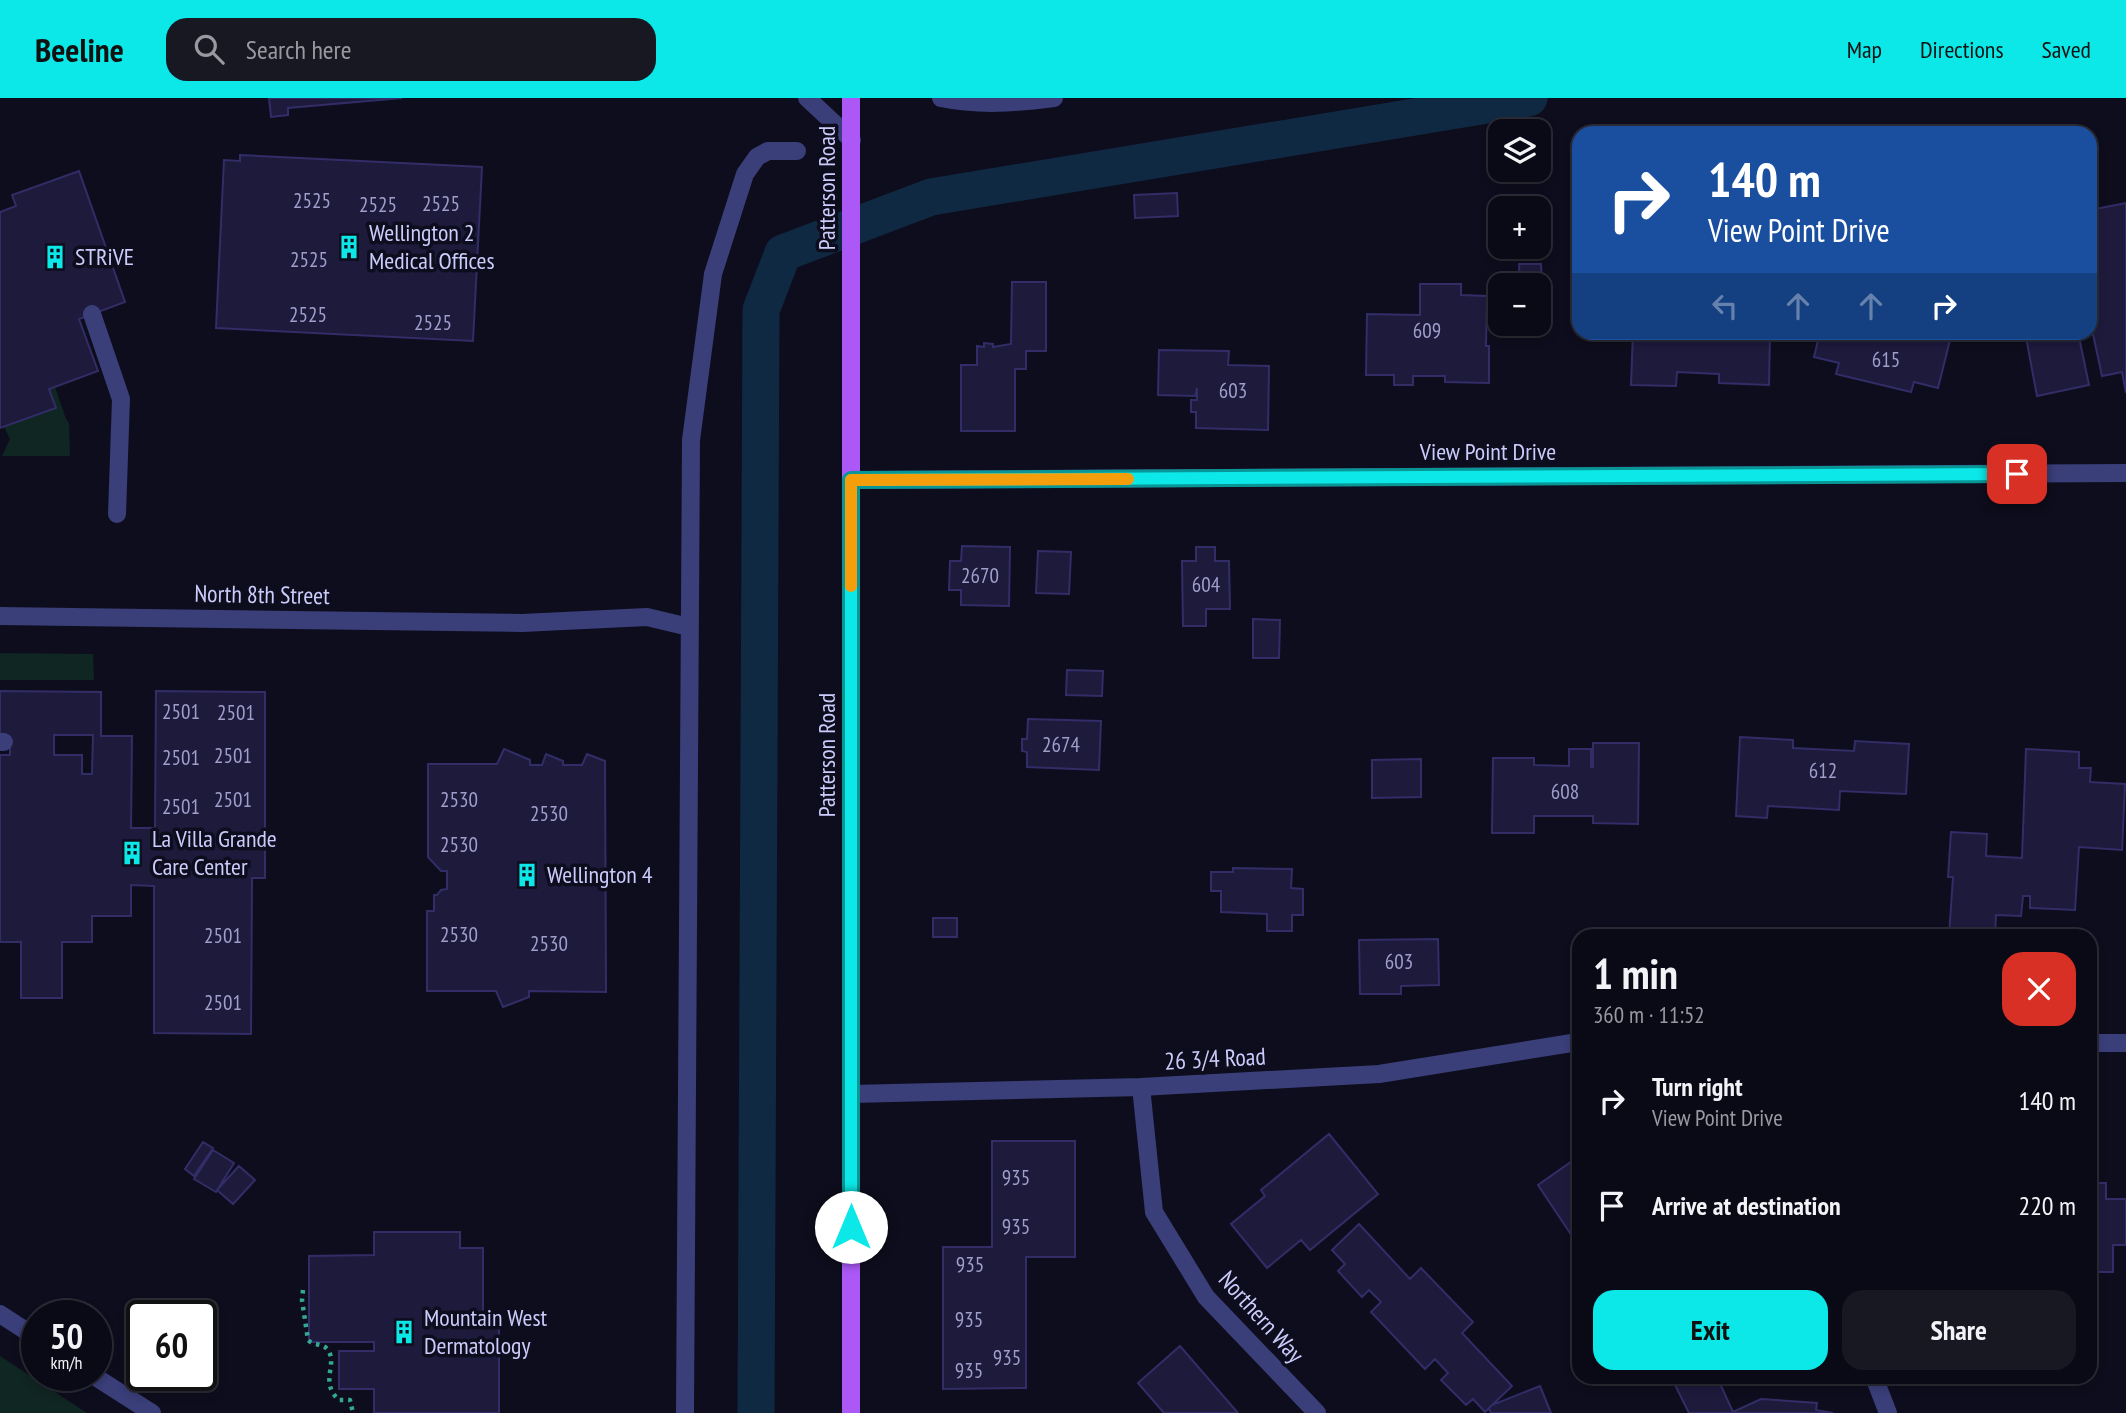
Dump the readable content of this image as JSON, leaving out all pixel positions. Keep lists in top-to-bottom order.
{
  "streets": {
    "main road": ["Patterson Road"],
    "street": [
      "View Point Drive",
      "North 8th Street",
      "26 3/4 Road",
      "Northern Way"
    ]
  },
  "crossings": [
    ["Patterson Road", "View Point Drive"],
    ["Patterson Road", "26 3/4 Road"],
    ["26 3/4 Road", "Northern Way"]
  ],
  "places": {
    "building": [
      "Wellington 2 Medical Offices",
      "STRiVE",
      "La Villa Grande Care Center",
      "Wellington 4",
      "Mountain West Dermatology"
    ]
  },
  "house_numbers": [
    "2525",
    "2525",
    "2525",
    "2525",
    "2525",
    "2525",
    "609",
    "615",
    "603",
    "2670",
    "604",
    "2501",
    "2501",
    "2674",
    "2501",
    "2501",
    "612",
    "608",
    "2501",
    "2530",
    "2501",
    "2530",
    "2530",
    "2530",
    "2501",
    "2530",
    "603",
    "2501",
    "935",
    "935",
    "935",
    "935",
    "935",
    "935"
  ],
  "page": {
    "header": "Beeline",
    "search": "Search here",
    "nav": ["Map", "Directions", "Saved"],
    "map_buttons": ["+", "−"],
    "turn": ["140 m", "View Point Drive"],
    "heading": ["1 min", "360 m · 11:52"],
    "list": [
      {
        "name": "Turn right",
        "note": "View Point Drive",
        "value": "140 m"
      },
      {
        "name": "Arrive at destination",
        "value": "220 m"
      }
    ],
    "buttons": ["Exit", "Share"],
    "speed": "50 km/h",
    "limit": "60"
  }
}
